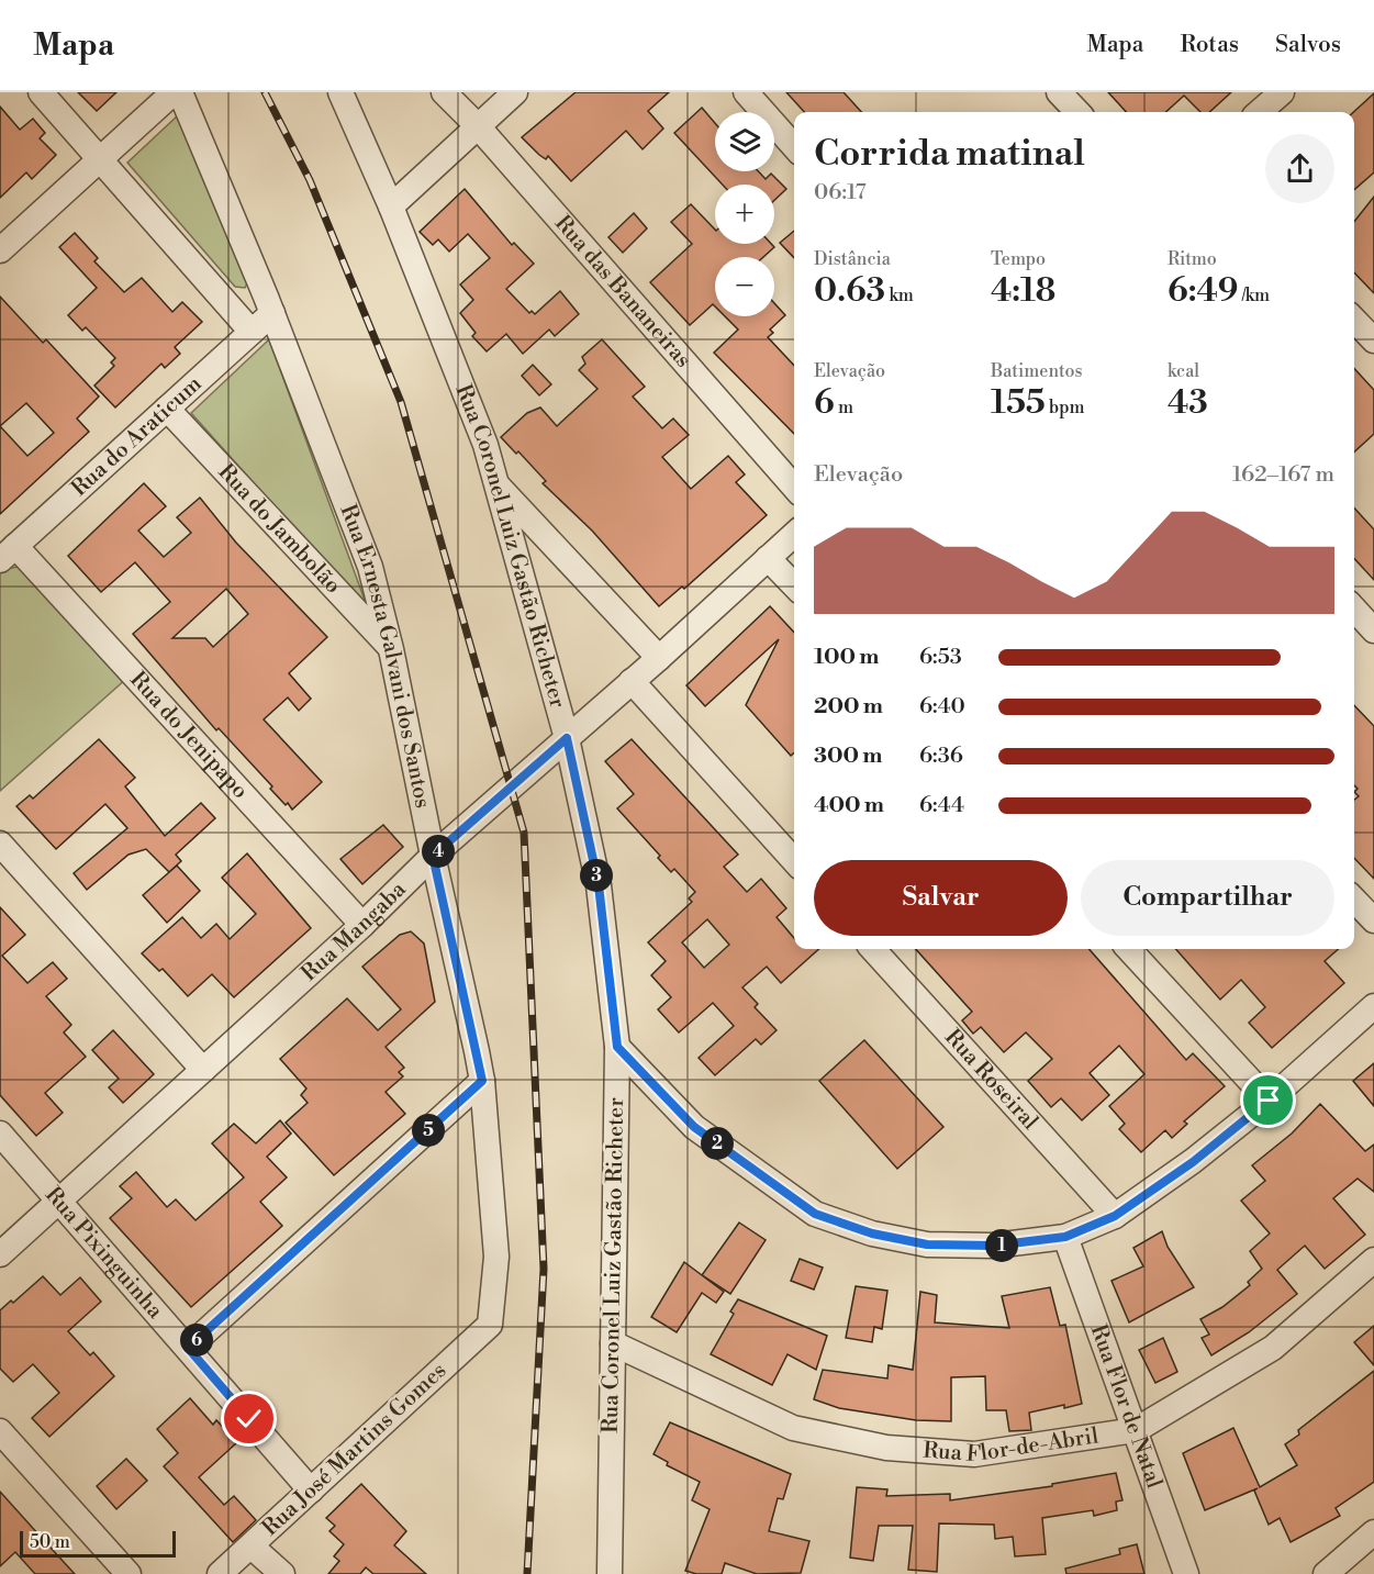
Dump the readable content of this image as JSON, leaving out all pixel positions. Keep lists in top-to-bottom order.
{
  "streets": {
    "street": [
      "Rua das Bananeiras",
      "Rua do Araticum",
      "Rua do Jambolão",
      "Rua Coronel Luiz Gastão Richeter",
      "Rua Ernesta Galvani dos Santos",
      "Rua do Jenipapo",
      "Rua Mangaba",
      "Rua Roseiral",
      "Rua Pixinguinha",
      "Rua Flor de Natal",
      "Rua Flor-de-Abril",
      "Rua José Martins Gomes"
    ]
  },
  "crossings": [
    ["Rua do Araticum", "Rua do Jambolão"],
    ["Rua do Araticum", "Rua Ernesta Galvani dos Santos"],
    ["Rua do Araticum", "Rua do Jenipapo"],
    ["Rua do Jambolão", "Rua Ernesta Galvani dos Santos"],
    ["Rua Coronel Luiz Gastão Richeter", "Rua Mangaba"],
    ["Rua Coronel Luiz Gastão Richeter", "Rua Flor-de-Abril"],
    ["Rua Ernesta Galvani dos Santos", "Rua Mangaba"],
    ["Rua Ernesta Galvani dos Santos", "Rua José Martins Gomes"],
    ["Rua do Jenipapo", "Rua Mangaba"],
    ["Rua Mangaba", "Rua Pixinguinha"],
    ["Rua Pixinguinha", "Rua José Martins Gomes"],
    ["Rua Flor de Natal", "Rua Flor-de-Abril"]
  ],
  "scale_bar": "50 m",
  "page": {
    "header": "Mapa",
    "nav": ["Mapa", "Rotas", "Salvos"],
    "map_buttons": ["+", "−"],
    "heading": ["Corrida matinal", "06:17"],
    "stats": [
      ["Distância", "0.63 km"],
      ["Tempo", "4:18"],
      ["Ritmo", "6:49 /km"],
      ["Elevação", "6 m"],
      ["Batimentos", "155 bpm"],
      ["kcal", "43"]
    ],
    "chart": ["Elevação", "162–167 m"],
    "list": [
      {
        "name": "100 m",
        "note": "6:53"
      },
      {
        "name": "200 m",
        "note": "6:40"
      },
      {
        "name": "300 m",
        "note": "6:36"
      },
      {
        "name": "400 m",
        "note": "6:44"
      }
    ],
    "pins": [
      "4",
      "3",
      "5",
      "2",
      "1",
      "6"
    ],
    "buttons": ["Salvar", "Compartilhar"],
    "scale": "50 m"
  }
}
